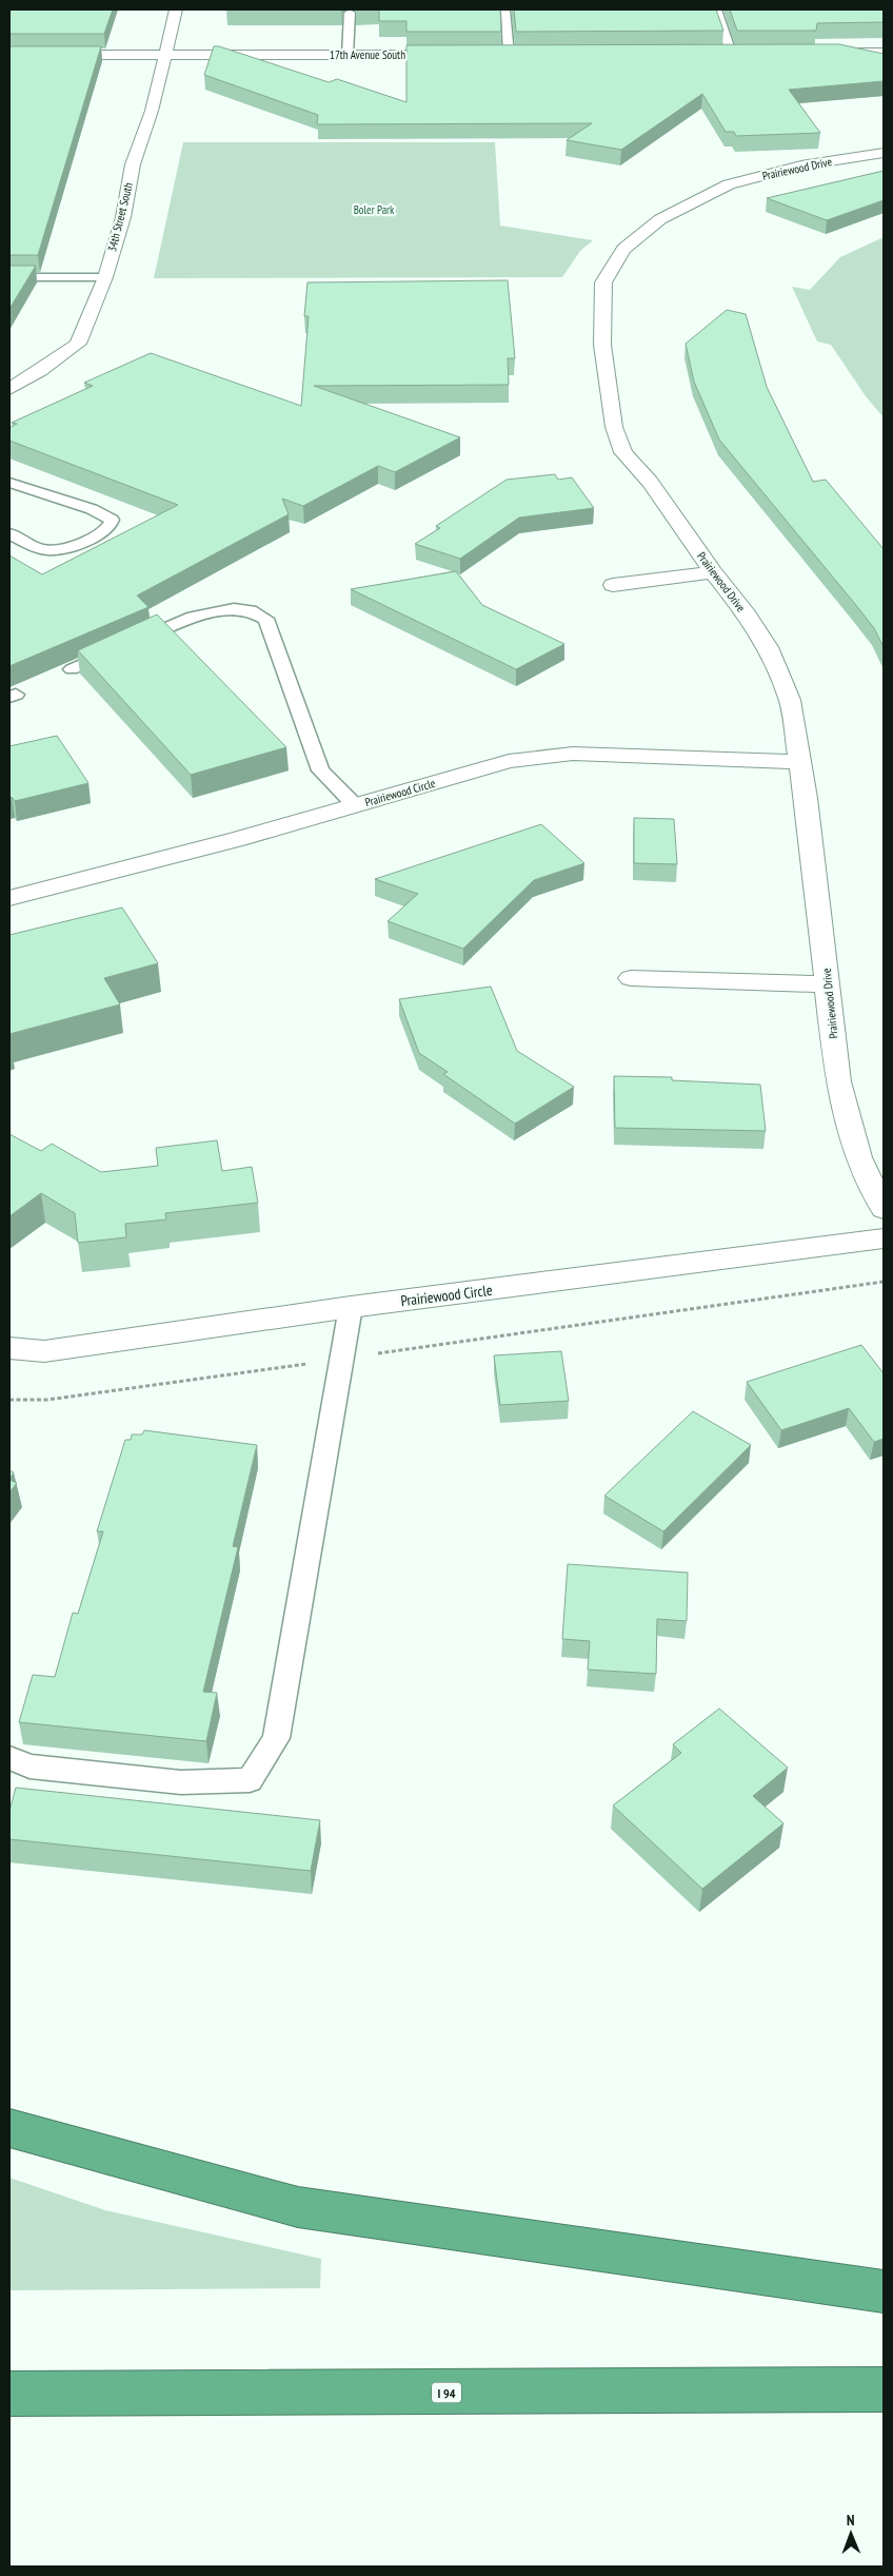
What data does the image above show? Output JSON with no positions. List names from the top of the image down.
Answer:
{
  "streets": {
    "highway": ["I 94"],
    "street": [
      "17th Avenue South",
      "Prairiewood Drive",
      "34th Street South",
      "Prairiewood Circle"
    ]
  },
  "crossings": [
    ["17th Avenue South", "34th Street South"],
    ["Prairiewood Drive", "Prairiewood Circle"]
  ],
  "parks": ["Boler Park"],
  "north": "top"
}
